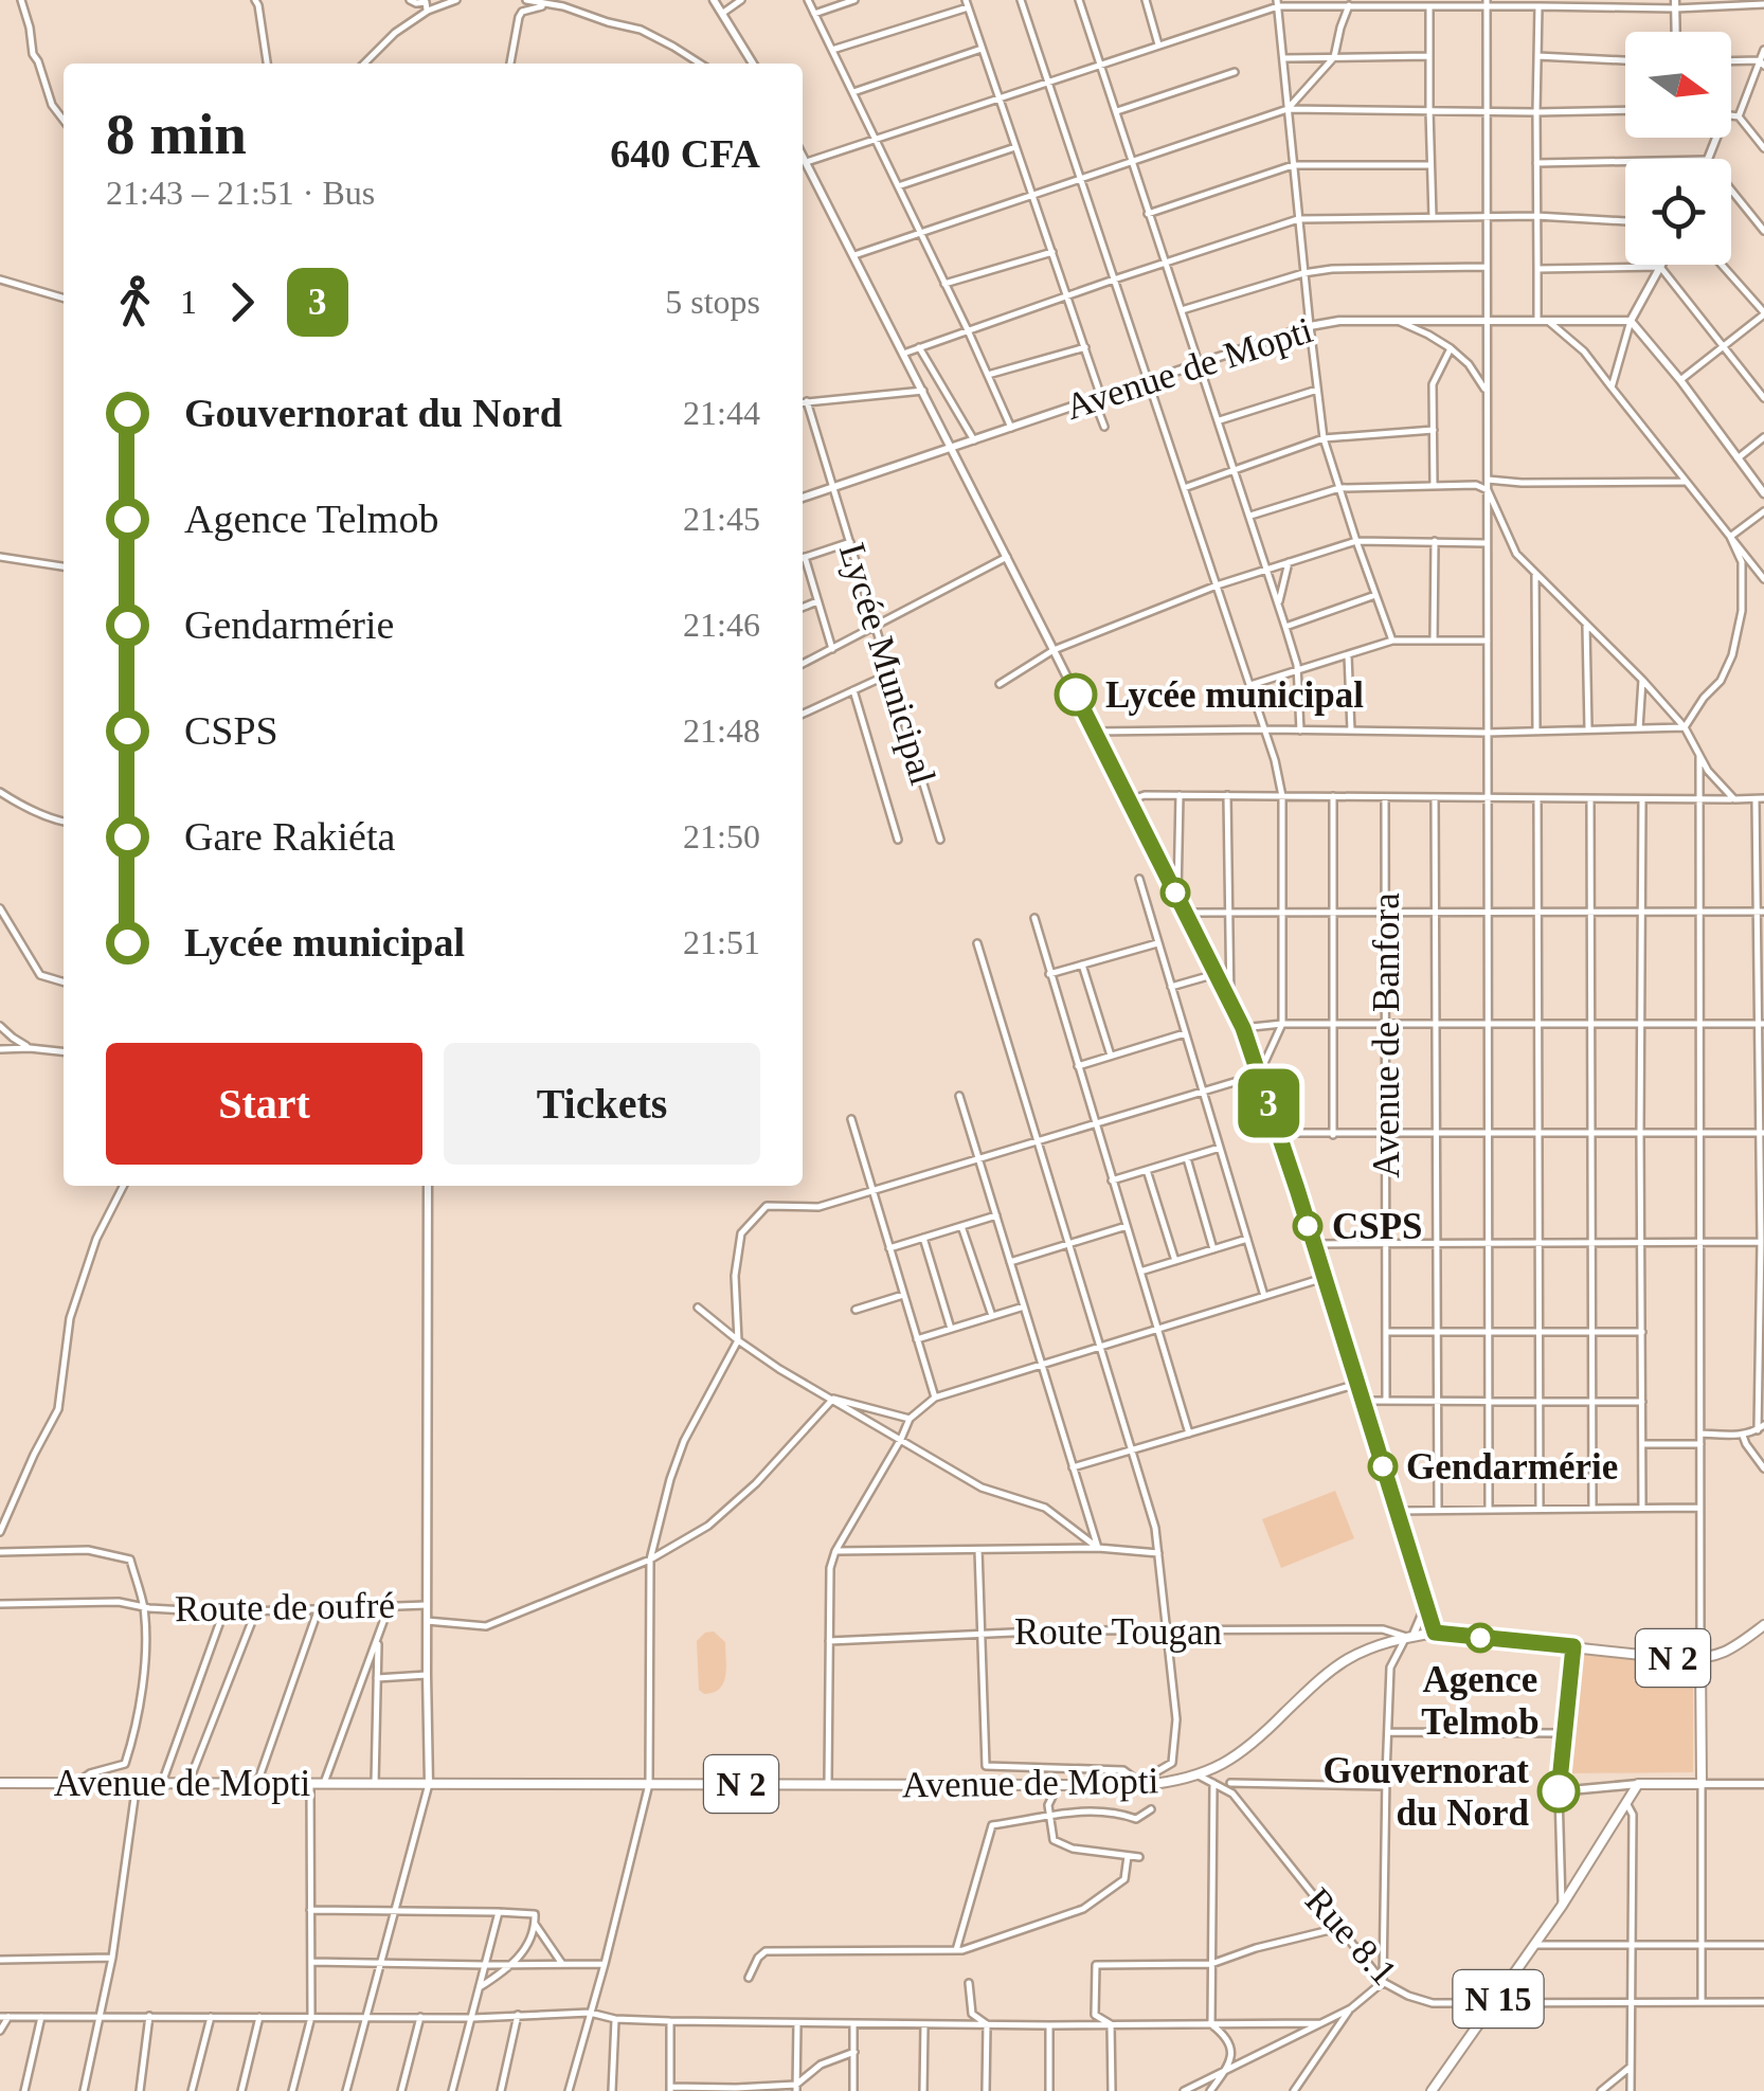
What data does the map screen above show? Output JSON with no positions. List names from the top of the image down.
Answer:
{
  "streets": {
    "main road": ["Avenue de Mopti", "N 2", "N 15"],
    "street": [
      "Lycée Municipal",
      "Avenue de Banfora",
      "Route de oufré",
      "Route Tougan",
      "Rue 8.1"
    ]
  },
  "crossings": [
    ["Avenue de Mopti", "Lycée Municipal"],
    ["Avenue de Mopti", "Route de oufré"],
    ["Avenue de Mopti", "Route Tougan"],
    ["Avenue de Mopti", "Rue 8.1"],
    ["Rue 8.1", "N 15"]
  ],
  "places": [
    "Lycée municipal",
    "CSPS",
    "Gendarmérie",
    "Agence Telmob",
    "Gouvernorat du Nord"
  ],
  "lines": ["bus line 3"],
  "north": "right",
  "page": {
    "on_map": "3",
    "heading": ["8 min", "21:43 – 21:51 · Bus", "640 CFA"],
    "legs": ["1", "3", "5 stops"],
    "list": [
      {
        "name": "Gouvernorat du Nord",
        "value": "21:44"
      },
      {
        "name": "Agence Telmob",
        "value": "21:45"
      },
      {
        "name": "Gendarmérie",
        "value": "21:46"
      },
      {
        "name": "CSPS",
        "value": "21:48"
      },
      {
        "name": "Gare Rakiéta",
        "value": "21:50"
      },
      {
        "name": "Lycée municipal",
        "value": "21:51"
      }
    ],
    "buttons": ["Start", "Tickets"]
  }
}
